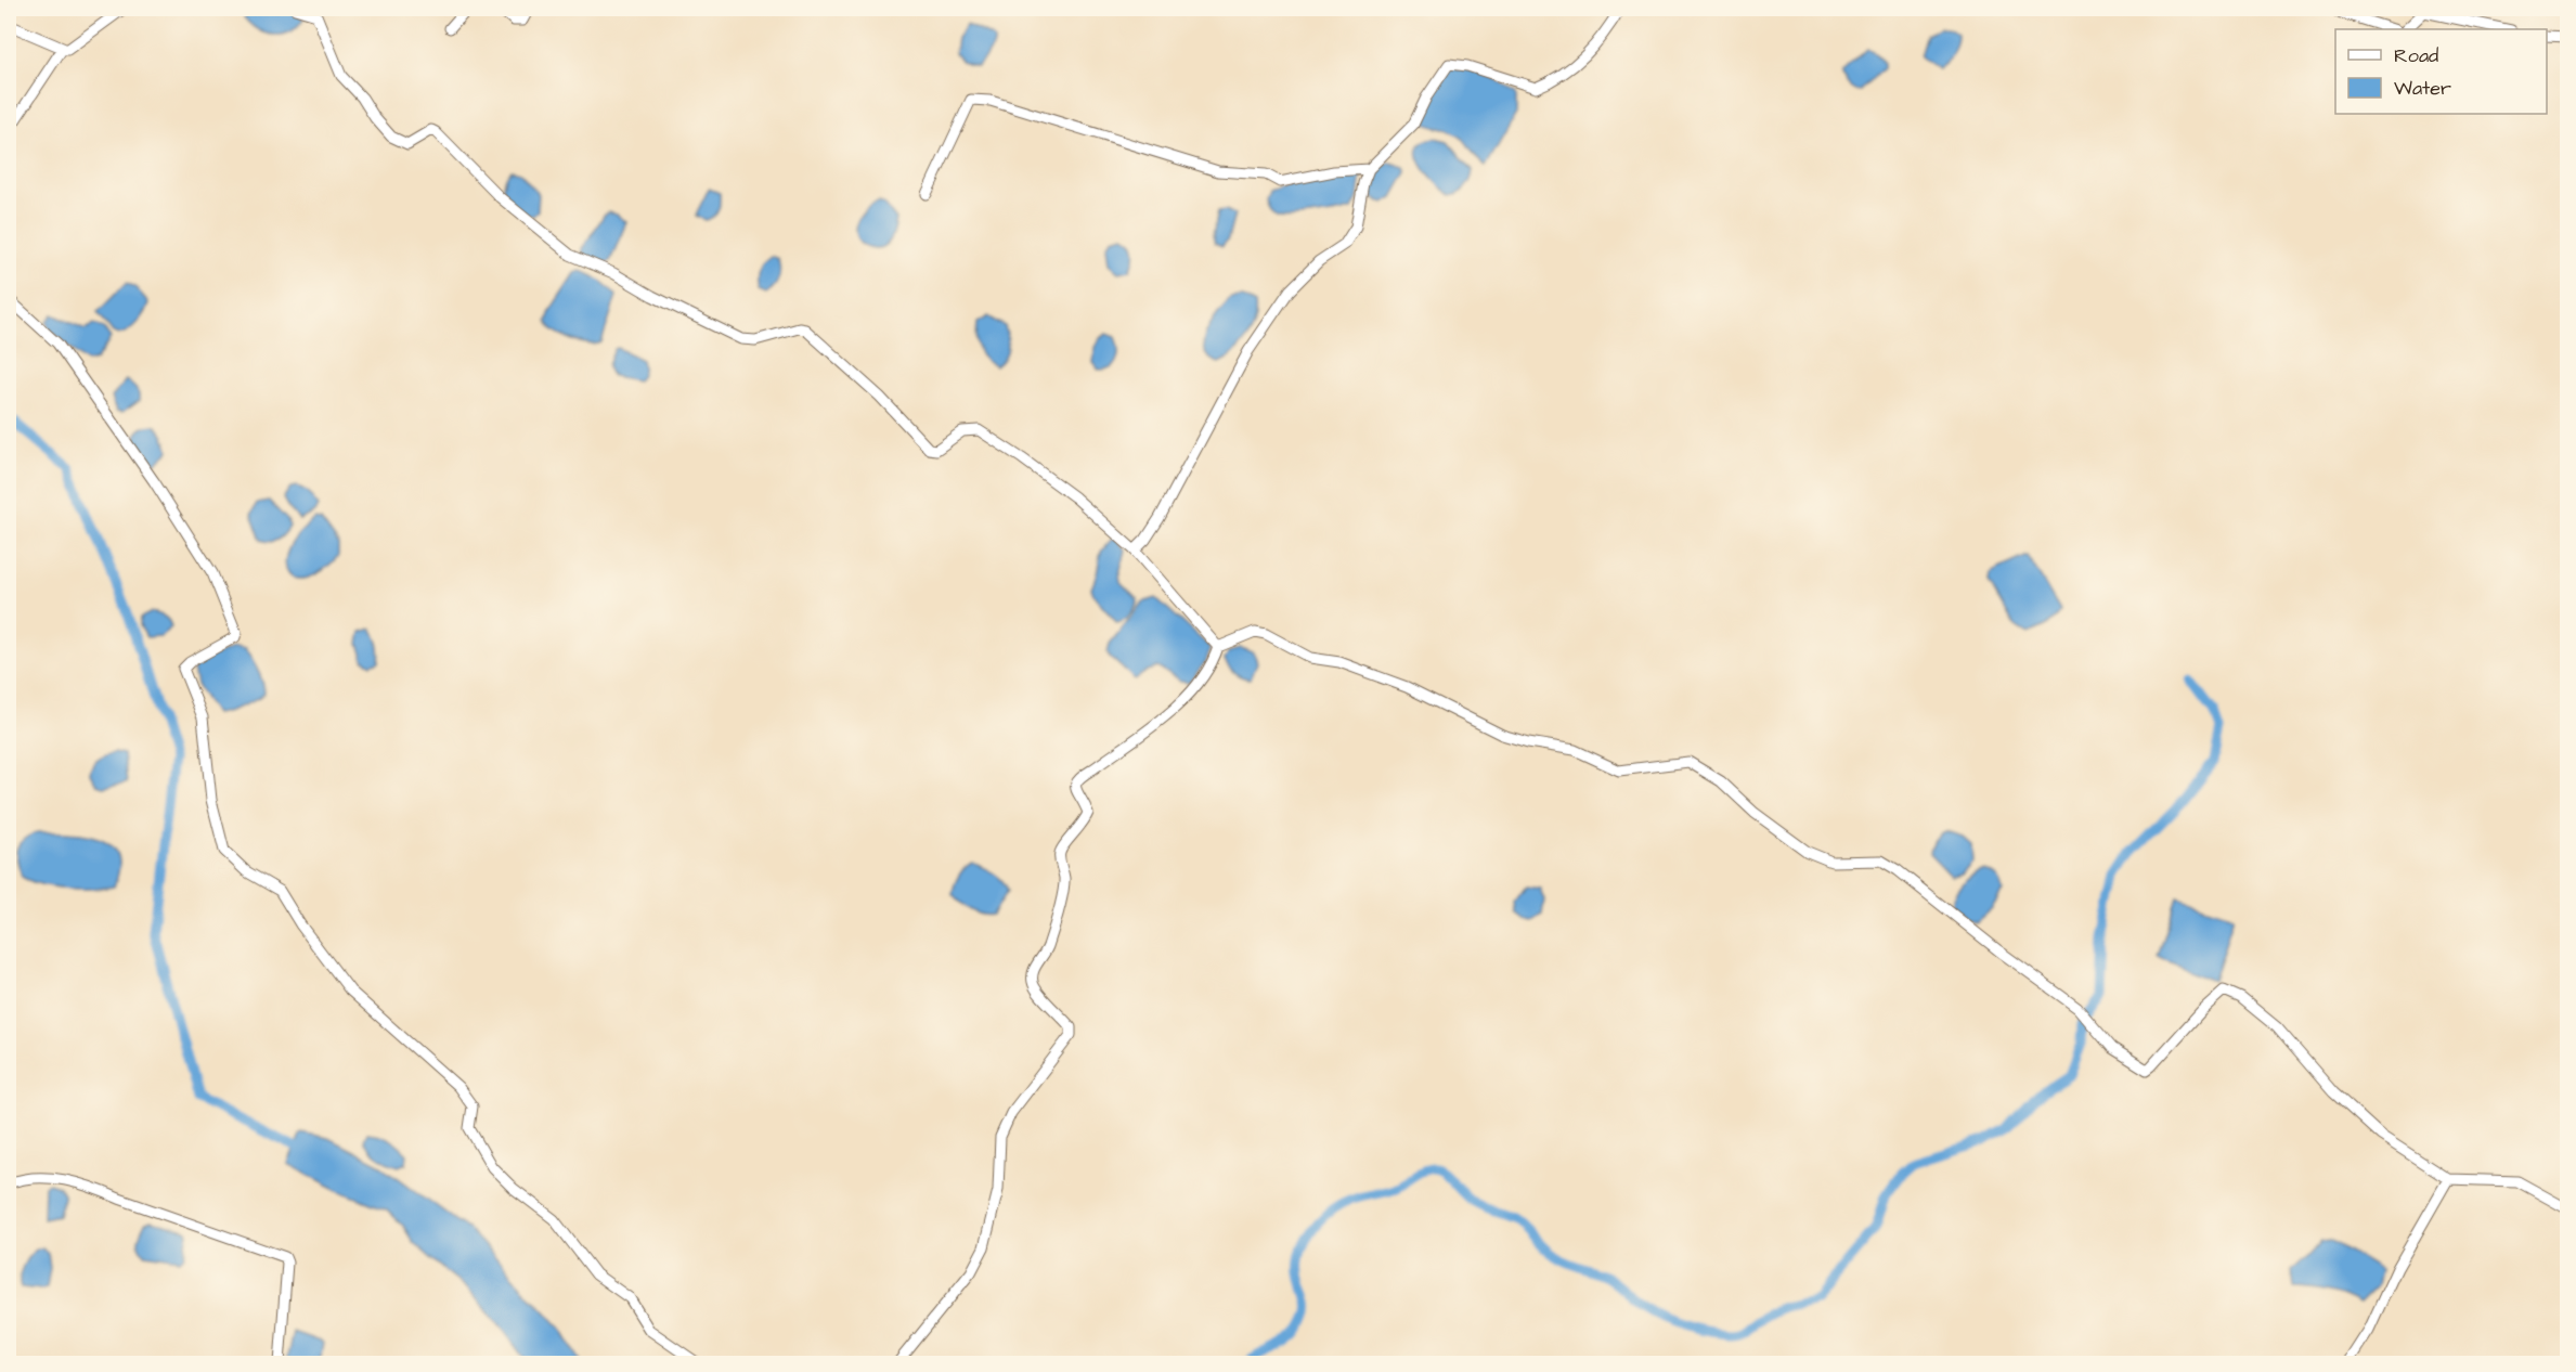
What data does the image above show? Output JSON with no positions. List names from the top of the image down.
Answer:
{
  "legend": ["Road", "Water"]
}
